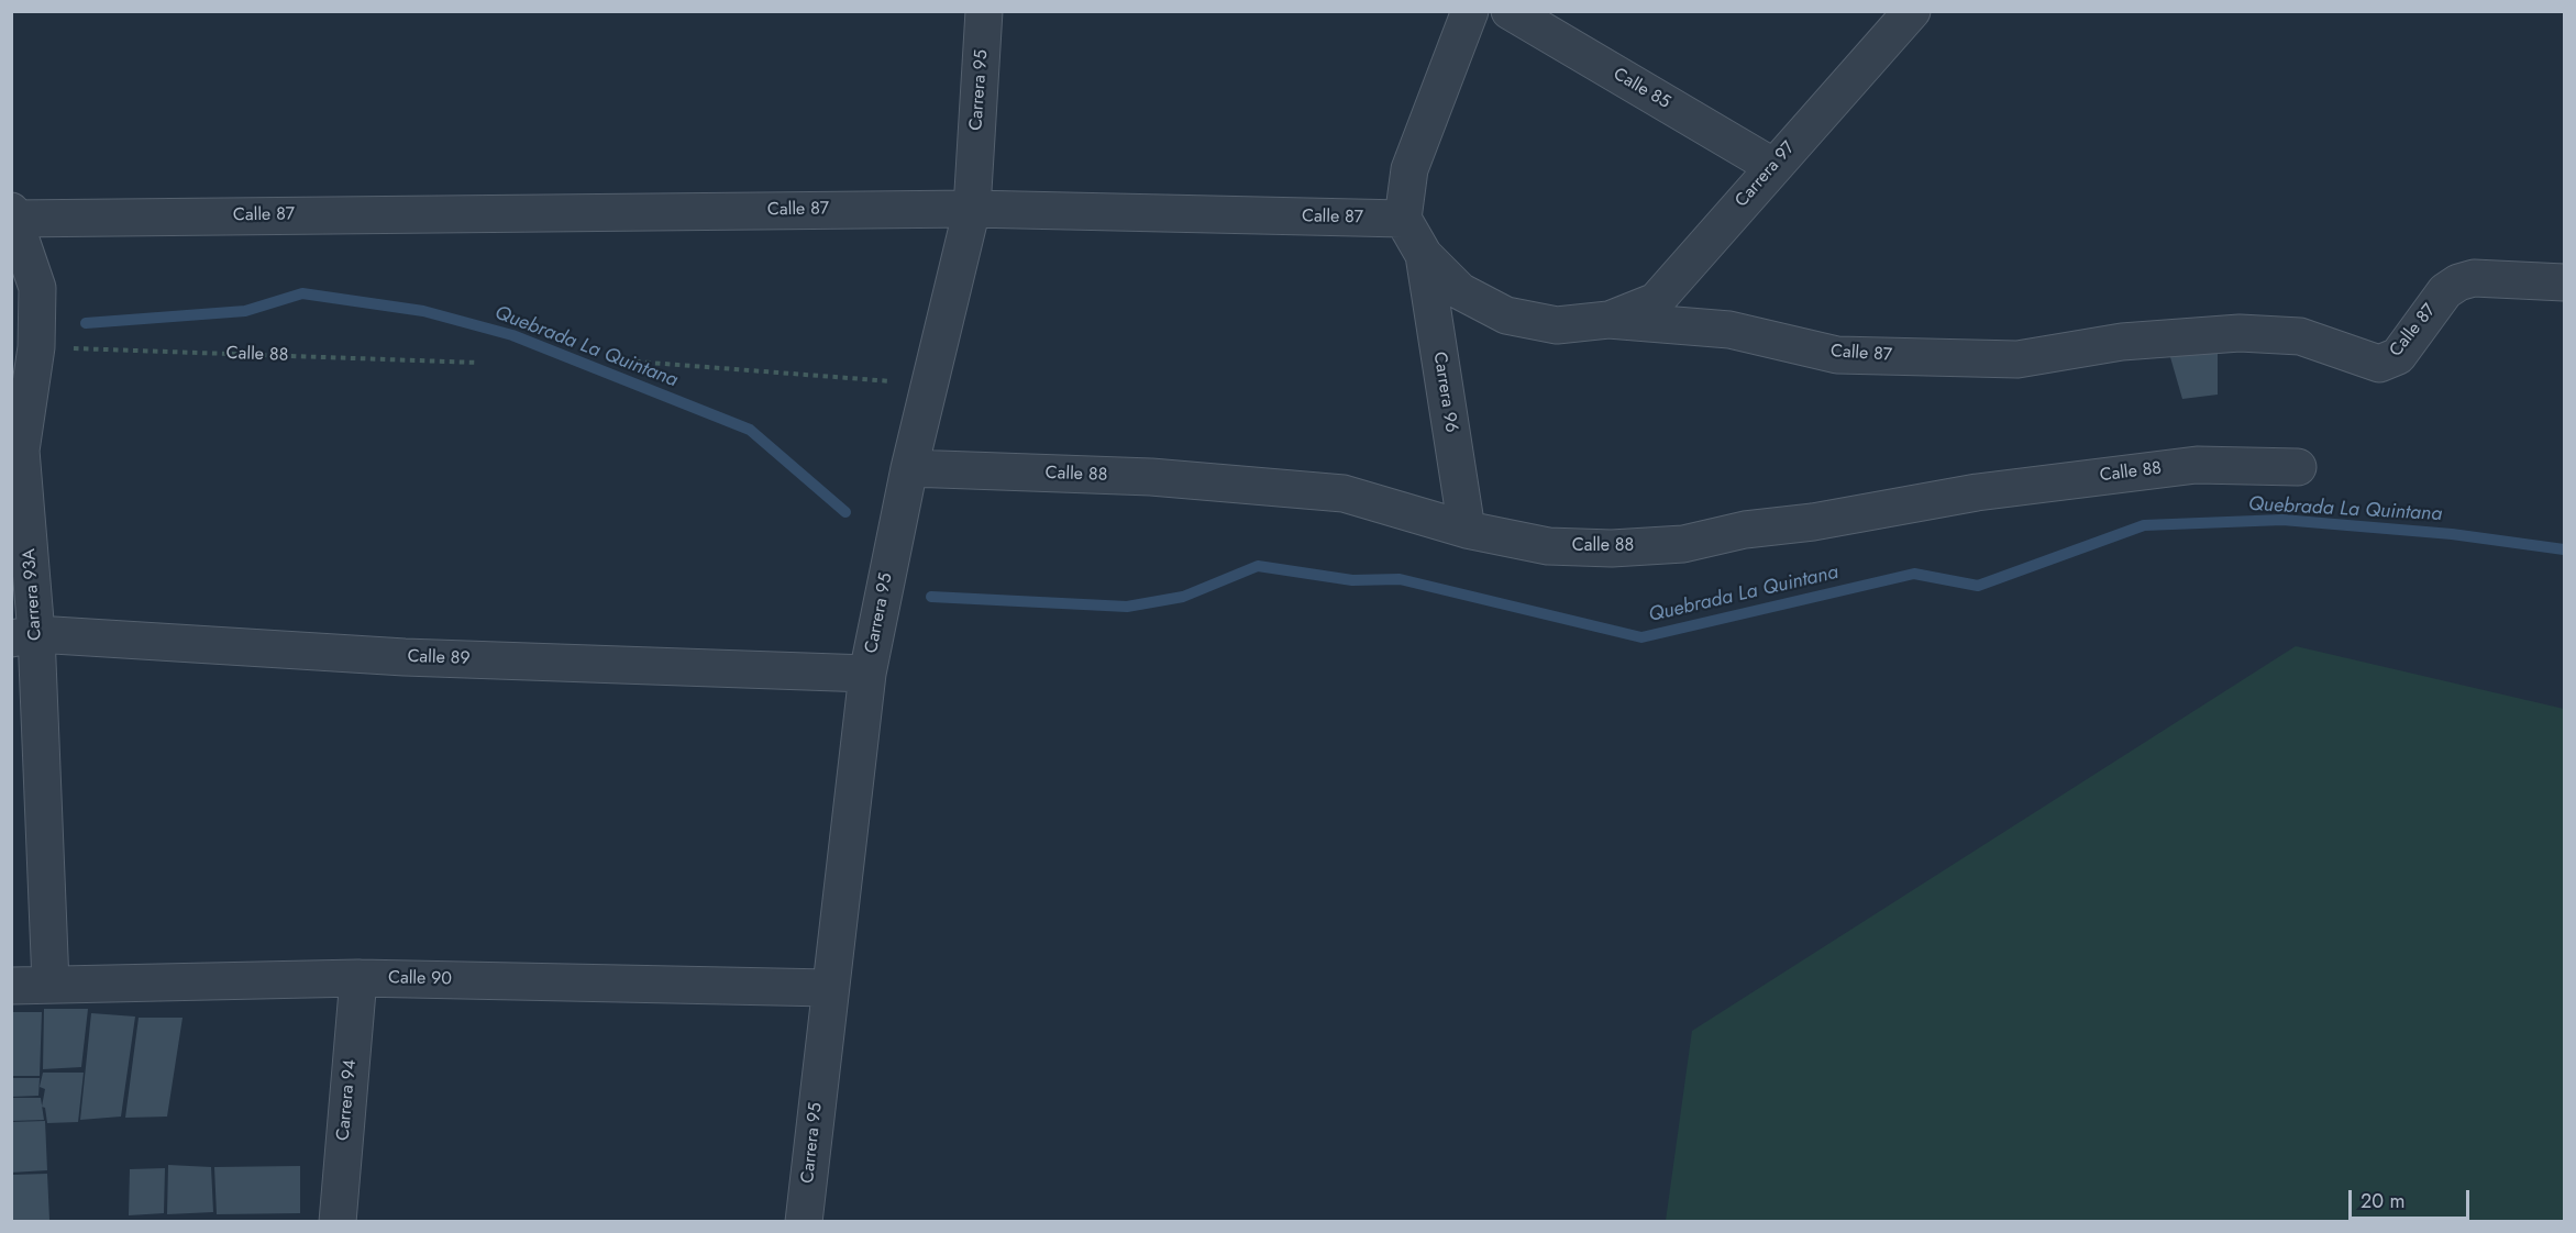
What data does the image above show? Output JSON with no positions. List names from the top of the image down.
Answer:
{
  "streets": {
    "street": [
      "Calle 85",
      "Carrera 95",
      "Carrera 97",
      "Calle 87",
      "Calle 88",
      "Carrera 96",
      "Carrera 93A",
      "Calle 89",
      "Calle 90",
      "Carrera 94"
    ]
  },
  "crossings": [
    ["Calle 85", "Carrera 97"],
    ["Carrera 95", "Calle 87"],
    ["Carrera 95", "Calle 88"],
    ["Carrera 95", "Calle 89"],
    ["Carrera 95", "Calle 90"],
    ["Carrera 97", "Calle 87"],
    ["Calle 87", "Carrera 96"],
    ["Calle 87", "Carrera 93A"],
    ["Calle 88", "Carrera 96"],
    ["Calle 88", "Carrera 93A"],
    ["Carrera 93A", "Calle 89"],
    ["Carrera 93A", "Calle 90"],
    ["Calle 90", "Carrera 94"]
  ],
  "water": ["Quebrada La Quintana"],
  "scale_bar": "20 m"
}
